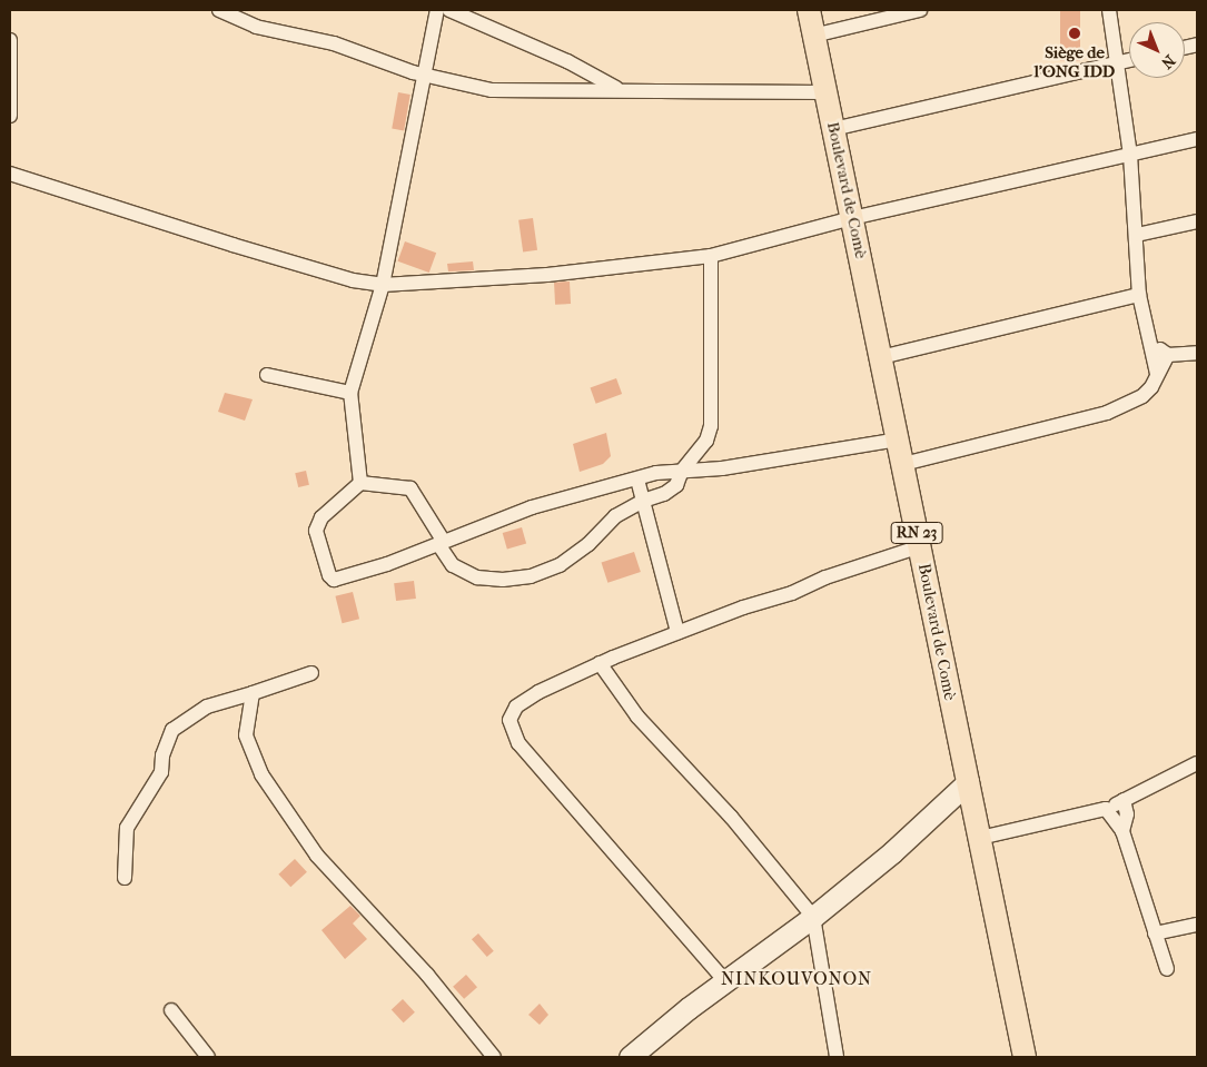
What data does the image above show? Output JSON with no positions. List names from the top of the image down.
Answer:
{
  "streets": {
    "main road": ["Boulevard de Comè", "RN 23"]
  },
  "districts": ["NINKOUVONON"],
  "places": ["Siège de l'ONG IDD"],
  "north": "bottom right"
}
